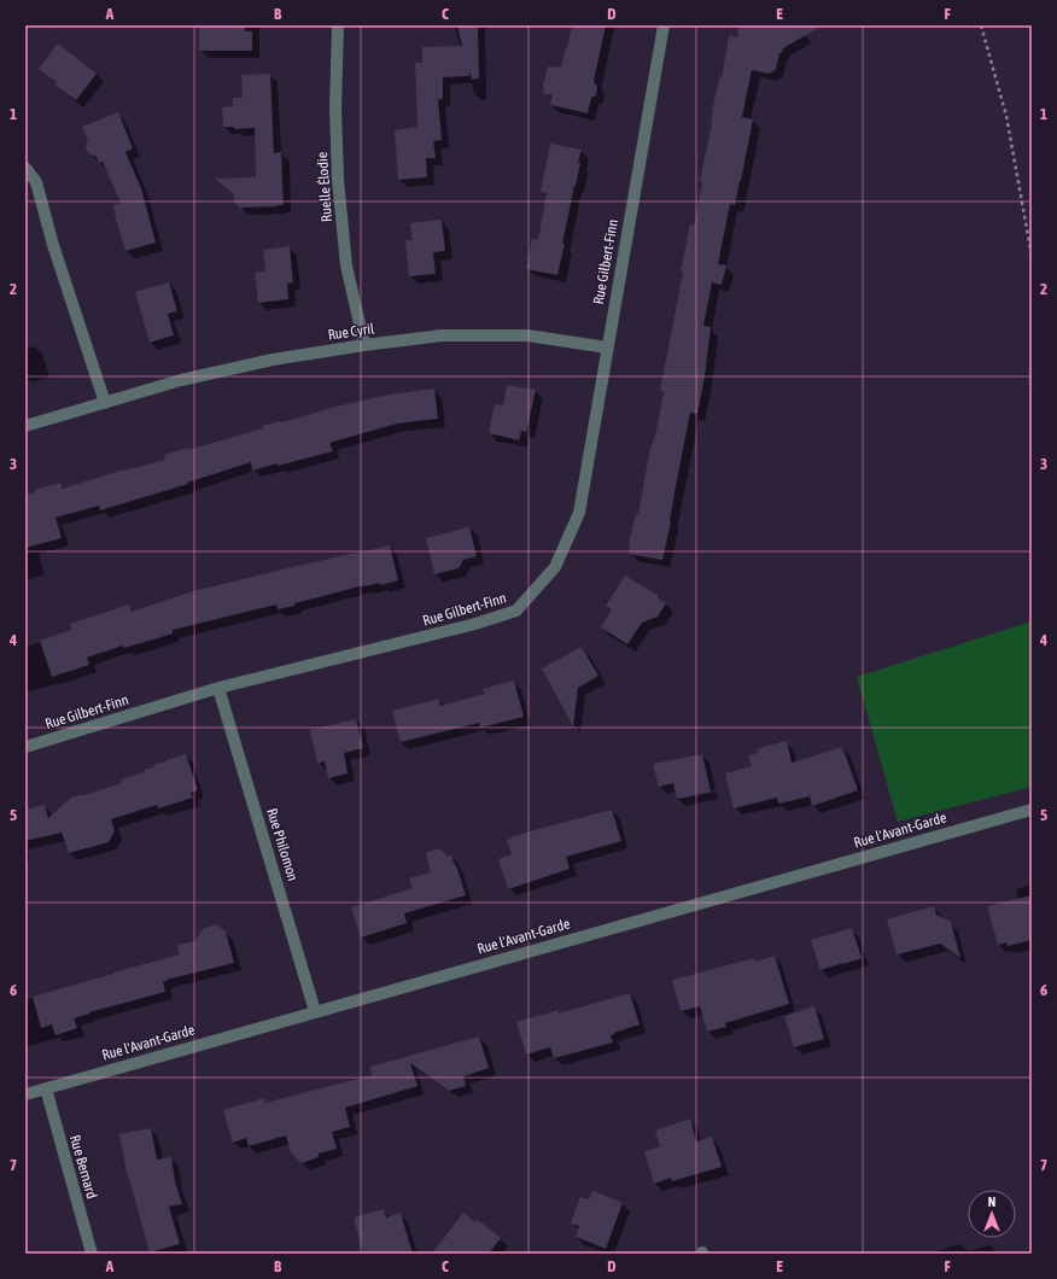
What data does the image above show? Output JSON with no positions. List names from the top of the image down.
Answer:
{
  "streets": {
    "street": [
      "Ruelle Élodie",
      "Rue Gilbert-Finn",
      "Rue Cyril",
      "Rue l'Avant-Garde",
      "Rue Philomon",
      "Rue Bernard"
    ]
  },
  "crossings": [
    ["Ruelle Élodie", "Rue Cyril"],
    ["Rue Gilbert-Finn", "Rue Cyril"],
    ["Rue Gilbert-Finn", "Rue Philomon"],
    ["Rue l'Avant-Garde", "Rue Philomon"],
    ["Rue l'Avant-Garde", "Rue Bernard"]
  ],
  "north": "top",
  "grid": {
    "columns": [
      "A",
      "B",
      "C",
      "D",
      "E",
      "F"
    ],
    "rows": [
      "1",
      "2",
      "3",
      "4",
      "5",
      "6",
      "7"
    ]
  }
}
